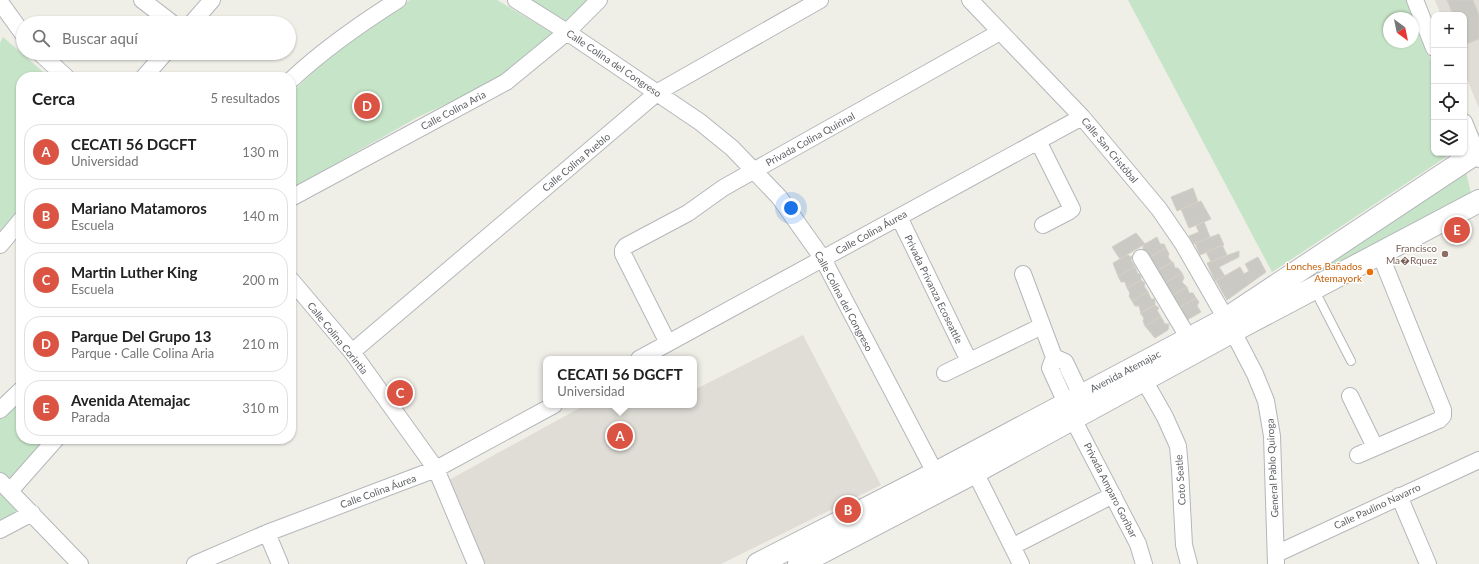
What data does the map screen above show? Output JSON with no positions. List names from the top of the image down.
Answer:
{
  "streets": {
    "main road": ["Avenida Atemajac"],
    "street": [
      "Calle Colina del Congreso",
      "Calle Colina Aria",
      "Privada Colina Quirinal",
      "Calle San Cristóbal",
      "Calle Colina Pueblo",
      "Calle Colina Áurea",
      "Privada Privanza Ecoseattle",
      "Calle Colina Corintia",
      "General Pablo Quiroga",
      "Coto Seatle",
      "Privada Amparo Goribar",
      "Calle Paulino Navarro"
    ]
  },
  "crossings": [
    ["Calle Colina del Congreso", "Calle Colina Aria"],
    ["Calle Colina del Congreso", "Privada Colina Quirinal"],
    ["Calle Colina del Congreso", "Calle Colina Pueblo"],
    ["Calle Colina del Congreso", "Calle Colina Áurea"],
    ["Calle Colina del Congreso", "Avenida Atemajac"],
    ["Privada Colina Quirinal", "Calle San Cristóbal"],
    ["Privada Colina Quirinal", "Calle Colina Áurea"],
    ["Calle San Cristóbal", "Calle Colina Áurea"],
    ["Calle San Cristóbal", "Avenida Atemajac"],
    ["Calle San Cristóbal", "General Pablo Quiroga"],
    ["Calle Colina Pueblo", "Calle Colina Corintia"],
    ["Calle Colina Áurea", "Privada Privanza Ecoseattle"],
    ["Calle Colina Áurea", "Calle Colina Corintia"],
    ["Avenida Atemajac", "General Pablo Quiroga"],
    ["Avenida Atemajac", "Coto Seatle"],
    ["Avenida Atemajac", "Privada Amparo Goribar"],
    ["General Pablo Quiroga", "Calle Paulino Navarro"]
  ],
  "places": ["Francisco Ma�Rquez", "Lonches Bañados Atemayork"],
  "north": "bottom right",
  "page": {
    "map_buttons": ["+", "−"],
    "search": "Buscar aquí",
    "heading": ["Cerca", "5 resultados"],
    "pins": [
      "D",
      "E",
      "C",
      "A",
      "B"
    ],
    "list": [
      {
        "mark": "A",
        "name": "CECATI 56 DGCFT",
        "note": "Universidad",
        "value": "130 m"
      },
      {
        "mark": "B",
        "name": "Mariano Matamoros",
        "note": "Escuela",
        "value": "140 m"
      },
      {
        "mark": "C",
        "name": "Martin Luther King",
        "note": "Escuela",
        "value": "200 m"
      },
      {
        "mark": "D",
        "name": "Parque Del Grupo 13",
        "note": "Parque · Calle Colina Aria",
        "value": "210 m"
      },
      {
        "mark": "E",
        "name": "Avenida Atemajac",
        "note": "Parada",
        "value": "310 m"
      }
    ],
    "popup": ["CECATI 56 DGCFT", "Universidad"]
  }
}
